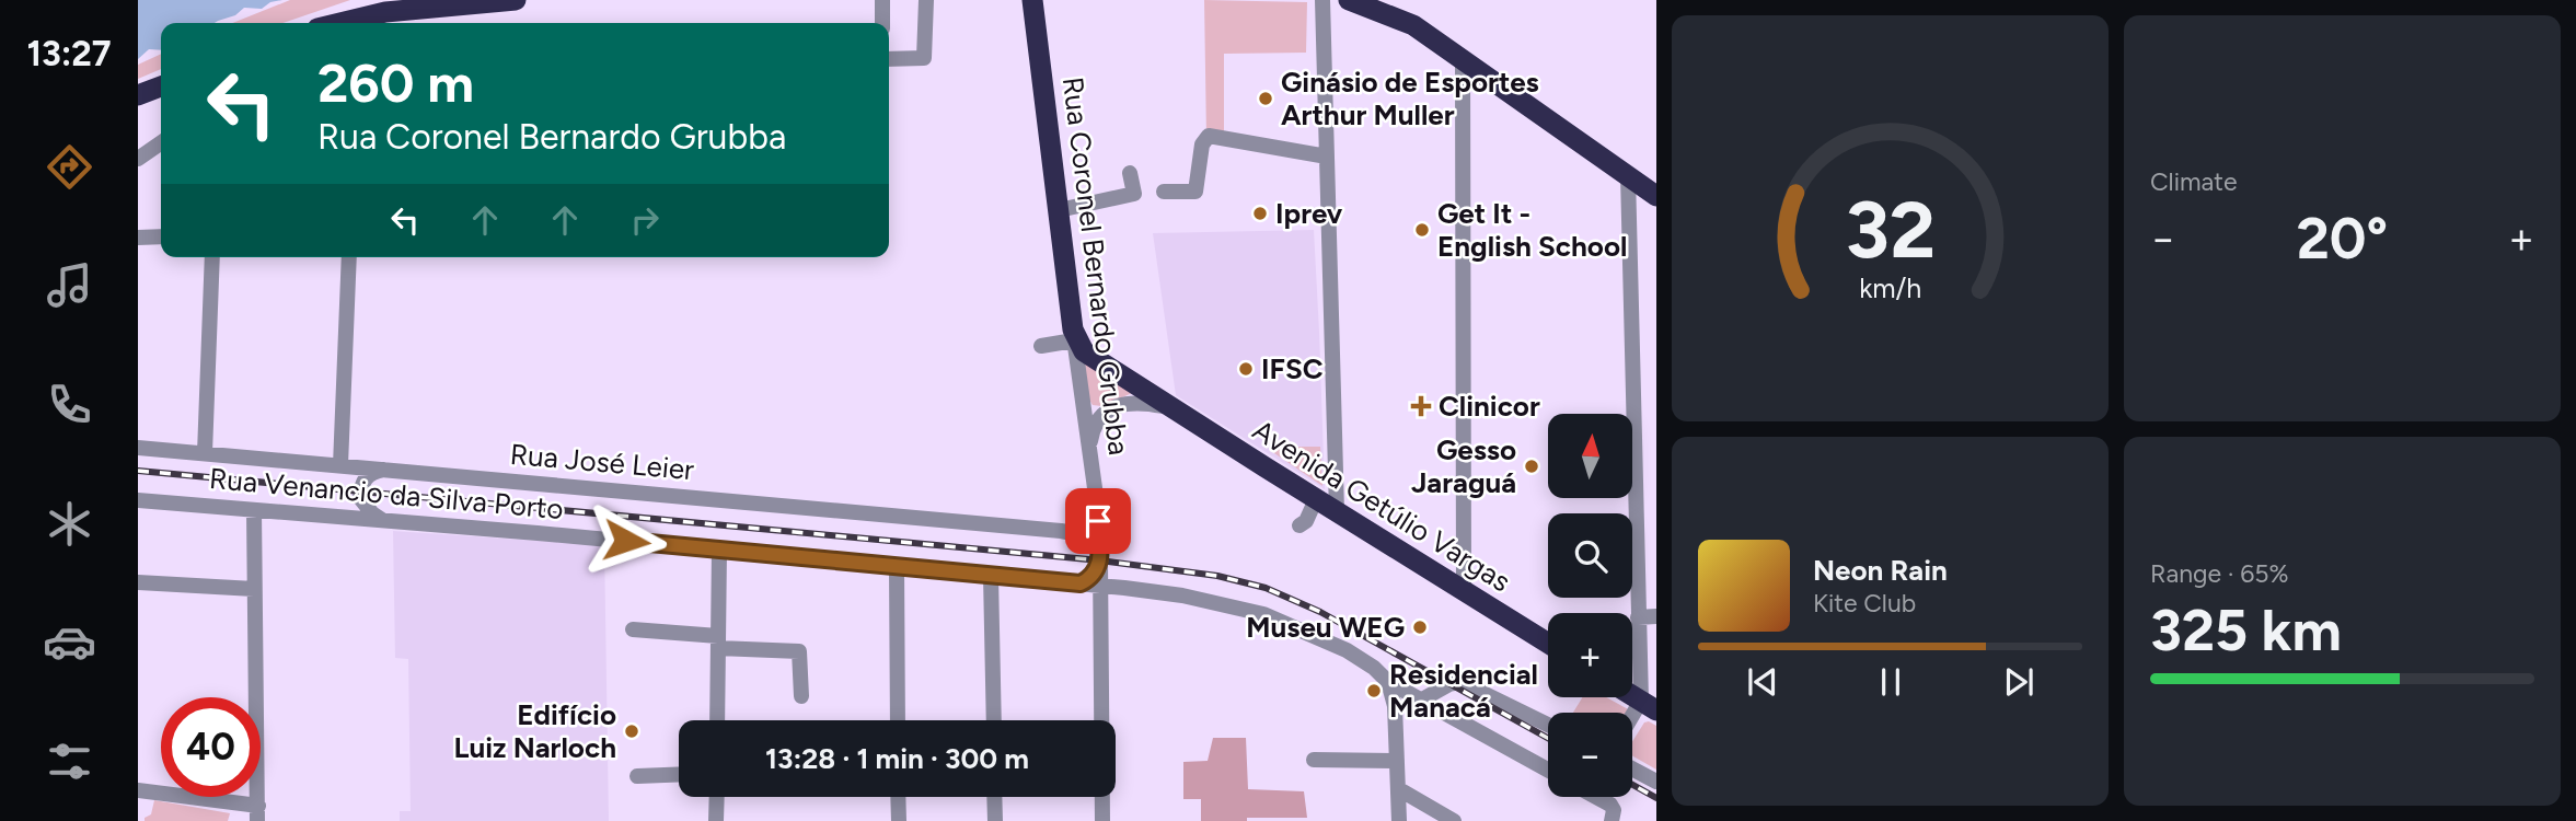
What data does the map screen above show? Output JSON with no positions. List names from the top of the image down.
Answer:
{
  "streets": {
    "highway": ["Rua Coronel Bernardo Grubba", "Avenida Getúlio Vargas"],
    "street": ["Rua José Leier", "Rua Venancio da Silva Porto"]
  },
  "crossings": [
    ["Rua Coronel Bernardo Grubba", "Rua José Leier"],
    ["Rua Coronel Bernardo Grubba", "Rua Venancio da Silva Porto"],
    ["Rua Coronel Bernardo Grubba", "Avenida Getúlio Vargas"]
  ],
  "places": {
    "other": [
      "Ginásio de Esportes Arthur Muller",
      "Iprev",
      "Get It - English School",
      "IFSC",
      "Gesso Jaraguá",
      "Museu WEG",
      "Residencial Manacá",
      "Edifício Luiz Narloch"
    ],
    "health": ["Clinicor"]
  },
  "north": "top",
  "page": {
    "tabs": "13:27",
    "tile": [
      "Climate",
      ["Range · 65%", "325 km"]
    ],
    "turn": ["260 m", "Rua Coronel Bernardo Grubba"],
    "heat": ["−", "20°", "+"],
    "map_buttons": ["+", "−"],
    "song": ["Neon Rain", "Kite Club"],
    "limit": "40",
    "trip": "13:28 · 1 min · 300 m",
    "gauge": ["32", "km/h"]
  }
}
